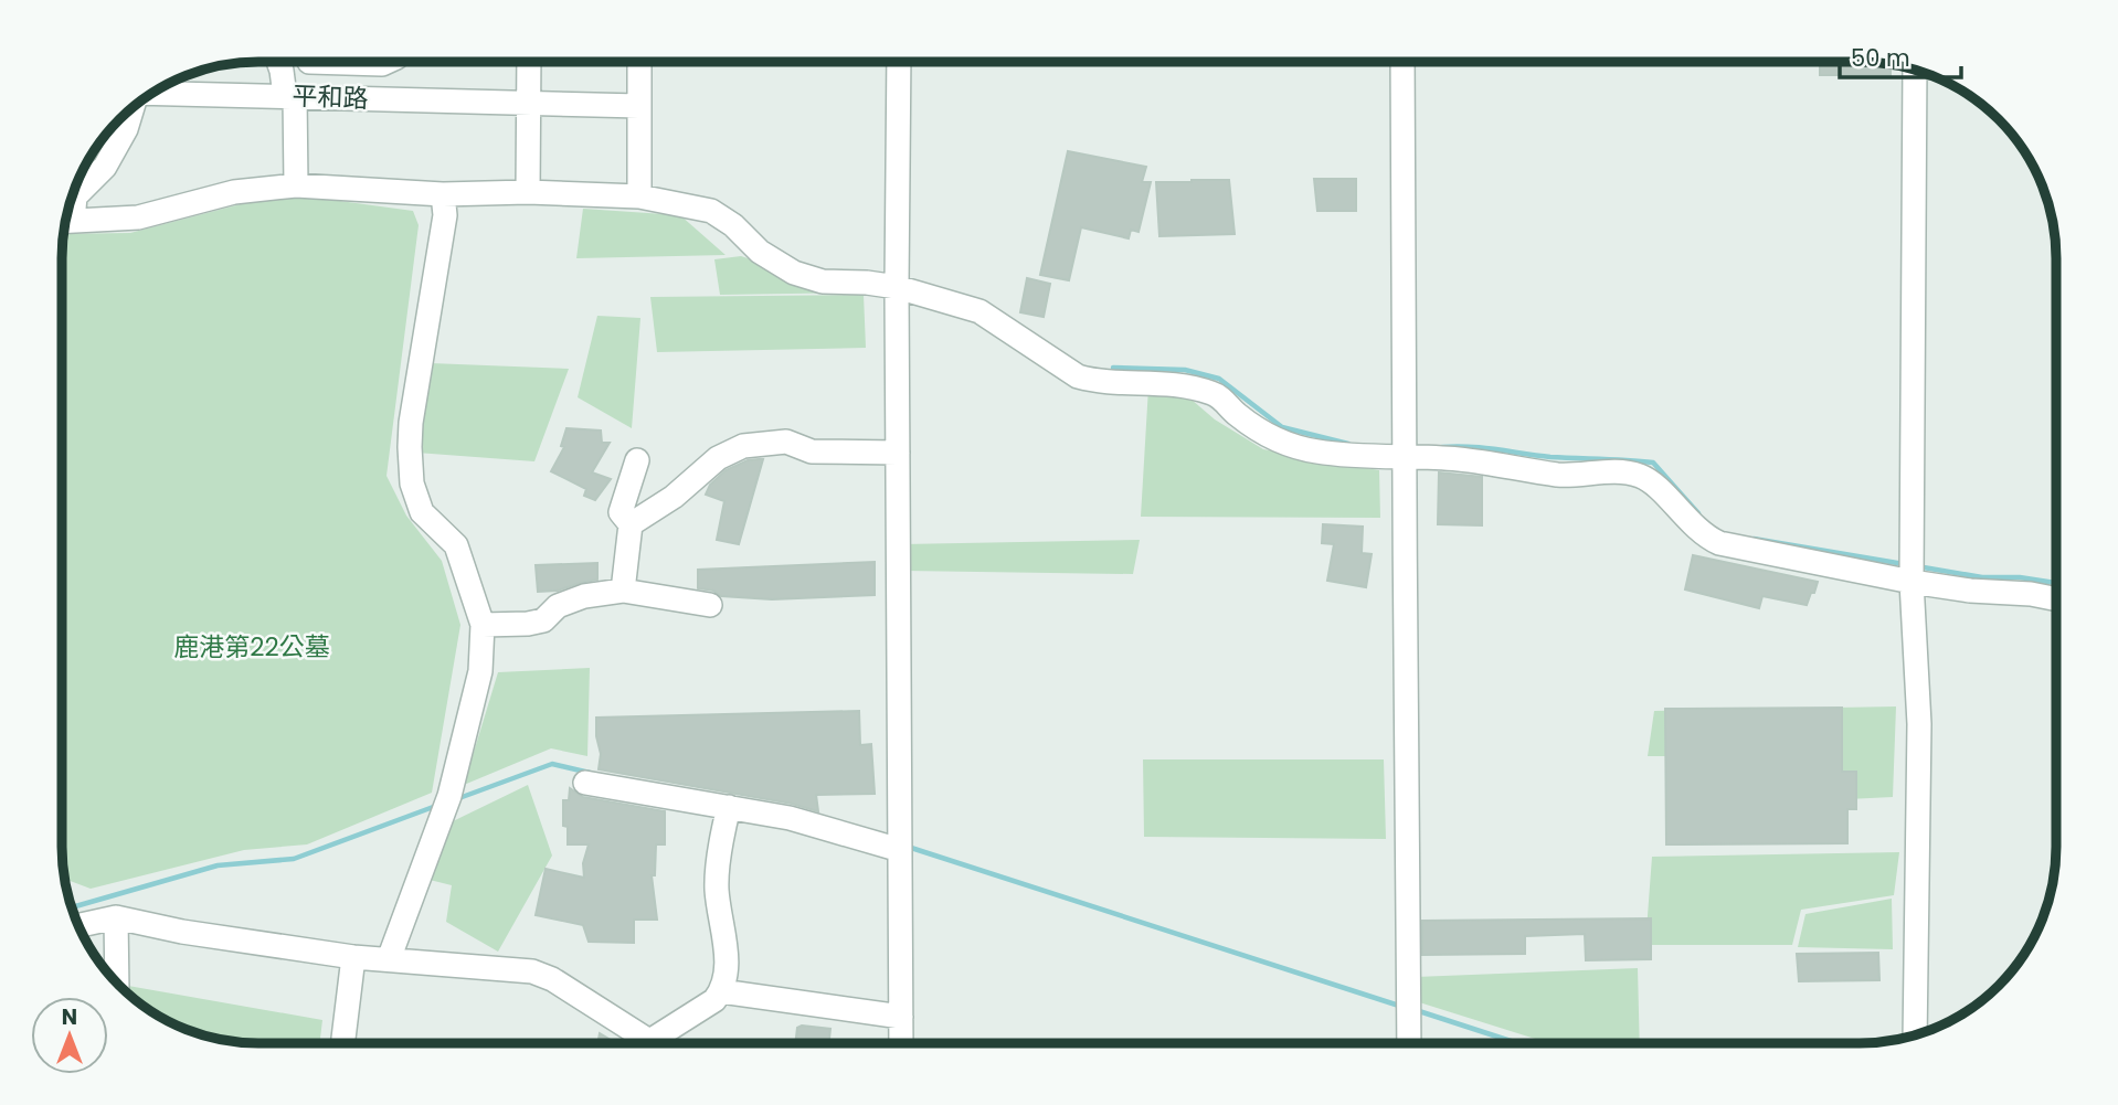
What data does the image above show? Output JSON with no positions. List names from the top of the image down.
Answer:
{
  "streets": {
    "street": ["平和路"]
  },
  "parks": ["鹿港第22公墓"],
  "scale_bar": "50 m",
  "north": "top"
}
